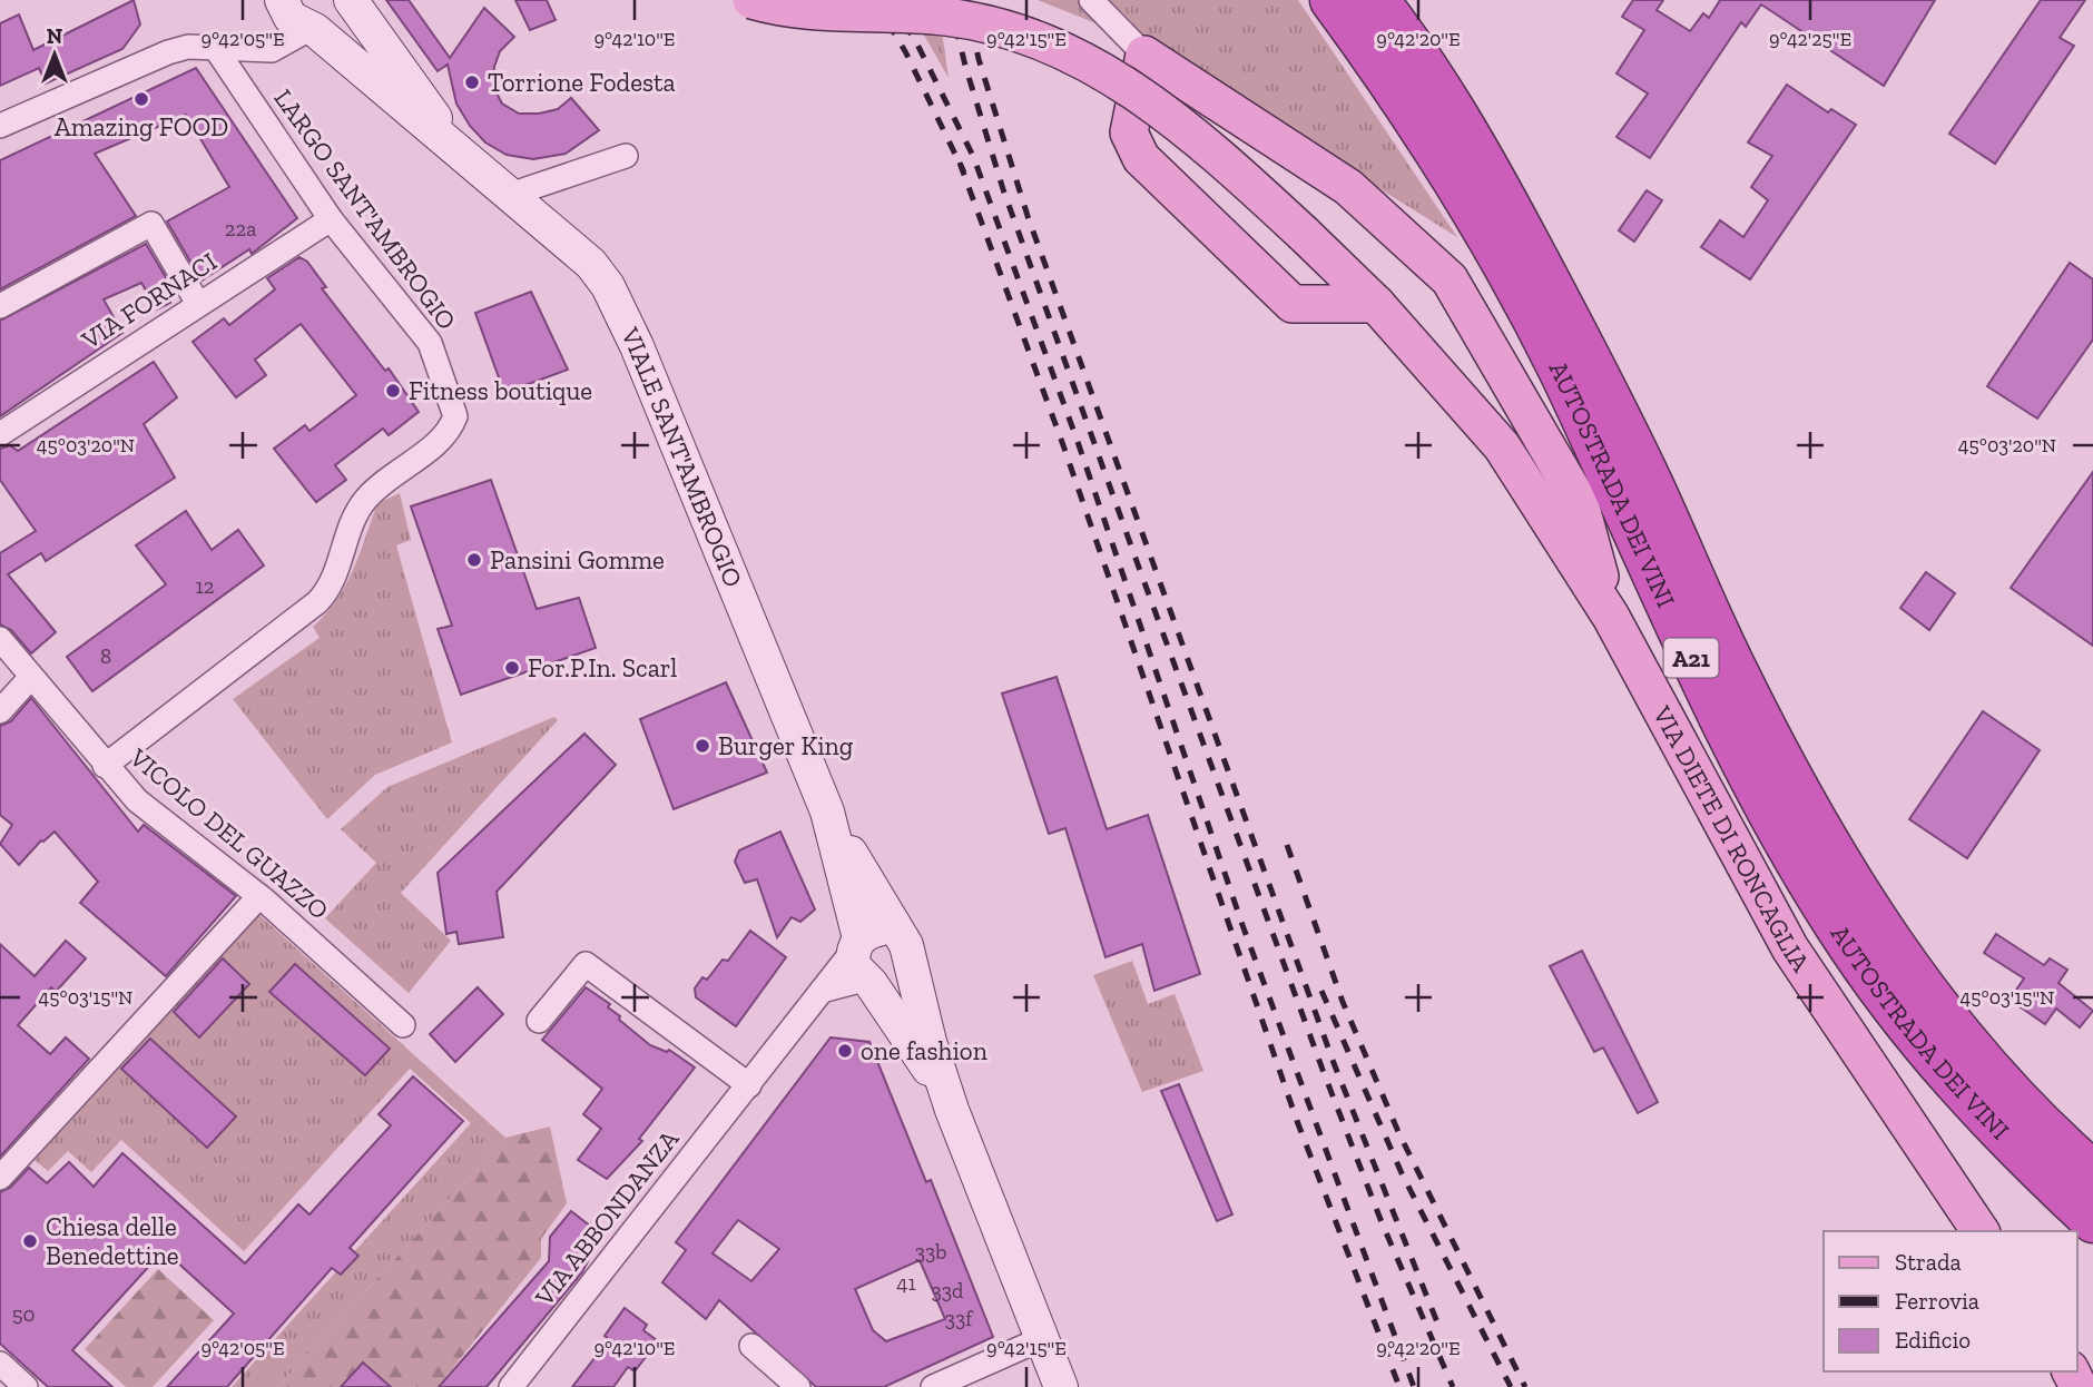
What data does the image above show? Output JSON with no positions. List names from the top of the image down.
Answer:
{
  "streets": {
    "highway": ["AUTOSTRADA DEI VINI", "A21"],
    "main road": ["VIALE SANT'AMBROGIO", "VIA DIETE DI RONCAGLIA"],
    "street": [
      "LARGO SANT'AMBROGIO",
      "VIA FORNACI",
      "VICOLO DEL GUAZZO",
      "VIA ABBONDANZA"
    ]
  },
  "crossings": [
    ["LARGO SANT'AMBROGIO", "VIA FORNACI"],
    ["LARGO SANT'AMBROGIO", "VICOLO DEL GUAZZO"],
    ["VIALE SANT'AMBROGIO", "VIA ABBONDANZA"]
  ],
  "places": [
    "Torrione Fodesta",
    "Amazing FOOD",
    "Fitness boutique",
    "Pansini Gomme",
    "For.P.In. Scarl",
    "Burger King",
    "one fashion",
    "Chiesa delle Benedettine"
  ],
  "house_numbers": [
    "22a",
    "12",
    "8",
    "33b",
    "41",
    "33d",
    "50",
    "33f"
  ],
  "legend": ["Strada", "Ferrovia", "Edificio"],
  "north": "top",
  "coordinates": [
    "9°42'05\"E",
    "9°42'10\"E",
    "9°42'15\"E",
    "9°42'20\"E",
    "9°42'25\"E",
    "45°03'20\"N",
    "45°03'15\"N"
  ]
}
